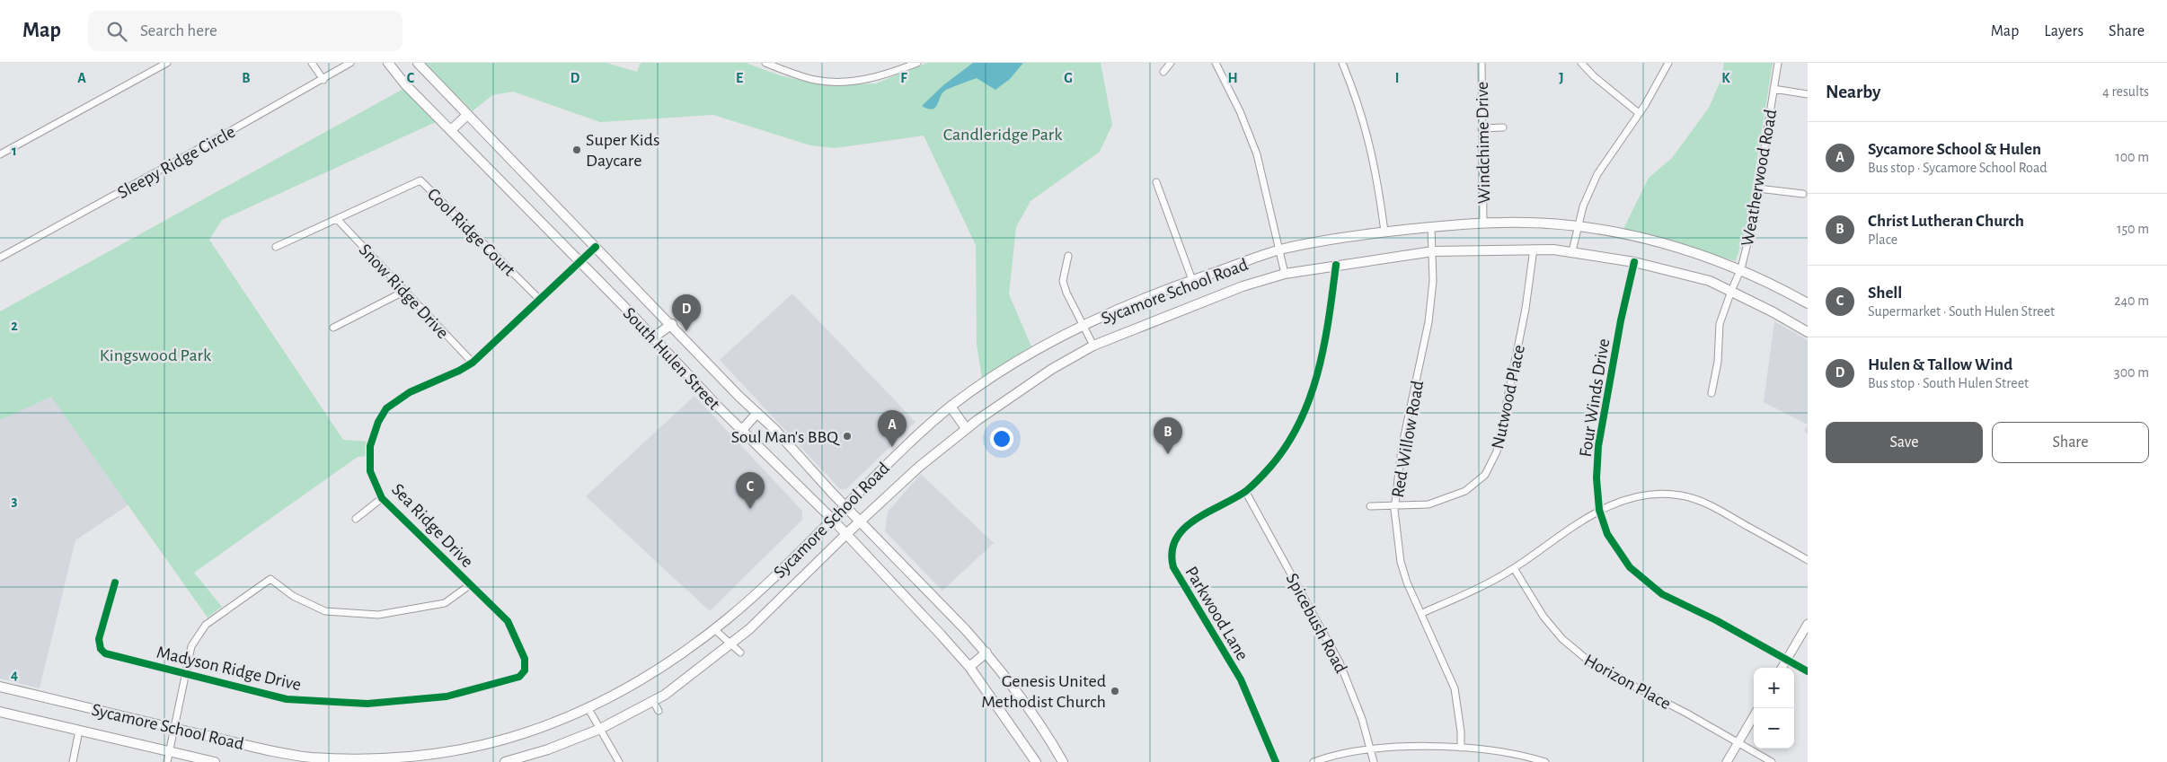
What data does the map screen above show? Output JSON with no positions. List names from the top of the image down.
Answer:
{
  "streets": {
    "main road": ["Sycamore School Road", "South Hulen Street"],
    "street": [
      "Windchime Drive",
      "Sleepy Ridge Circle",
      "Weatherwood Road",
      "Cool Ridge Court",
      "Snow Ridge Drive",
      "Nutwood Place",
      "Four Winds Drive",
      "Red Willow Road",
      "Sea Ridge Drive",
      "Parkwood Lane",
      "Spicebush Road",
      "Madyson Ridge Drive",
      "Horizon Place"
    ]
  },
  "crossings": [
    ["Windchime Drive", "Sycamore School Road"],
    ["Weatherwood Road", "Sycamore School Road"],
    ["Cool Ridge Court", "Snow Ridge Drive"],
    ["Cool Ridge Court", "Sea Ridge Drive"],
    ["Snow Ridge Drive", "Sea Ridge Drive"],
    ["Sycamore School Road", "South Hulen Street"],
    ["Sycamore School Road", "Nutwood Place"],
    ["Sycamore School Road", "Four Winds Drive"],
    ["Sycamore School Road", "Red Willow Road"],
    ["Sycamore School Road", "Parkwood Lane"],
    ["South Hulen Street", "Sea Ridge Drive"],
    ["Nutwood Place", "Red Willow Road"],
    ["Sea Ridge Drive", "Madyson Ridge Drive"],
    ["Parkwood Lane", "Spicebush Road"]
  ],
  "parks": ["Candleridge Park", "Kingswood Park"],
  "places": ["Super Kids Daycare", "Soul Man's BBQ", "Genesis United Methodist Church"],
  "page": {
    "header": "Map",
    "search": "Search here",
    "nav": ["Map", "Layers", "Share"],
    "heading": ["Nearby", "4 results"],
    "list": [
      {
        "mark": "A",
        "name": "Sycamore School & Hulen",
        "note": "Bus stop · Sycamore School Road",
        "value": "100 m"
      },
      {
        "mark": "B",
        "name": "Christ Lutheran Church",
        "note": "Place",
        "value": "150 m"
      },
      {
        "mark": "C",
        "name": "Shell",
        "note": "Supermarket · South Hulen Street",
        "value": "240 m"
      },
      {
        "mark": "D",
        "name": "Hulen & Tallow Wind",
        "note": "Bus stop · South Hulen Street",
        "value": "300 m"
      }
    ],
    "pins": [
      "D",
      "A",
      "B",
      "C"
    ],
    "buttons": ["Save", "Share"],
    "map_buttons": ["+", "−"]
  },
  "grid": {
    "columns": [
      "A",
      "B",
      "C",
      "D",
      "E",
      "F",
      "G",
      "H",
      "I",
      "J",
      "K"
    ],
    "rows": [
      "1",
      "2",
      "3",
      "4"
    ]
  }
}
